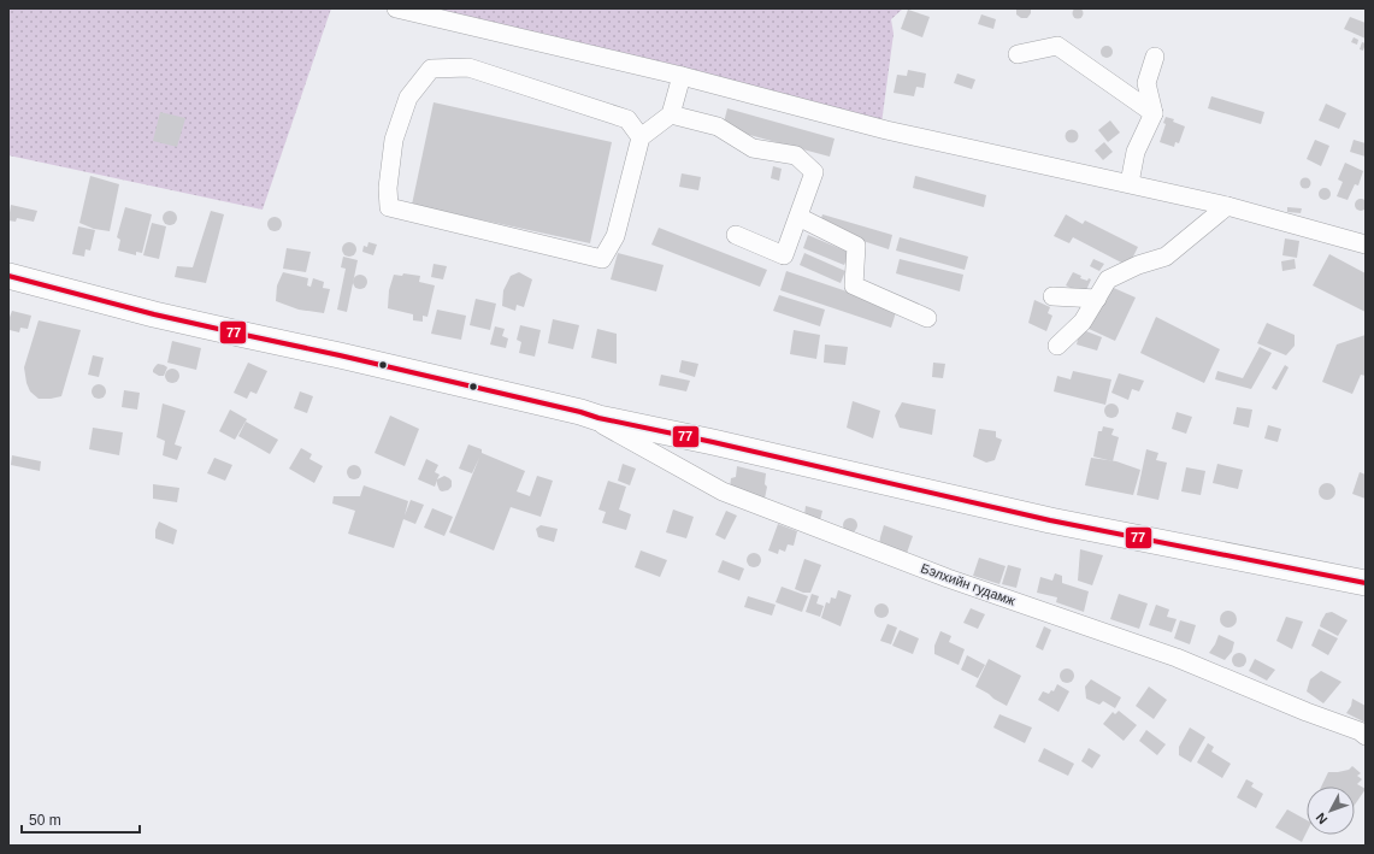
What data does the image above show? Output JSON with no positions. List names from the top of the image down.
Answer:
{
  "streets": {
    "street": ["Бэлхийн гудамж"]
  },
  "lines": ["transit line 77"],
  "scale_bar": "50 m",
  "north": "bottom left"
}
